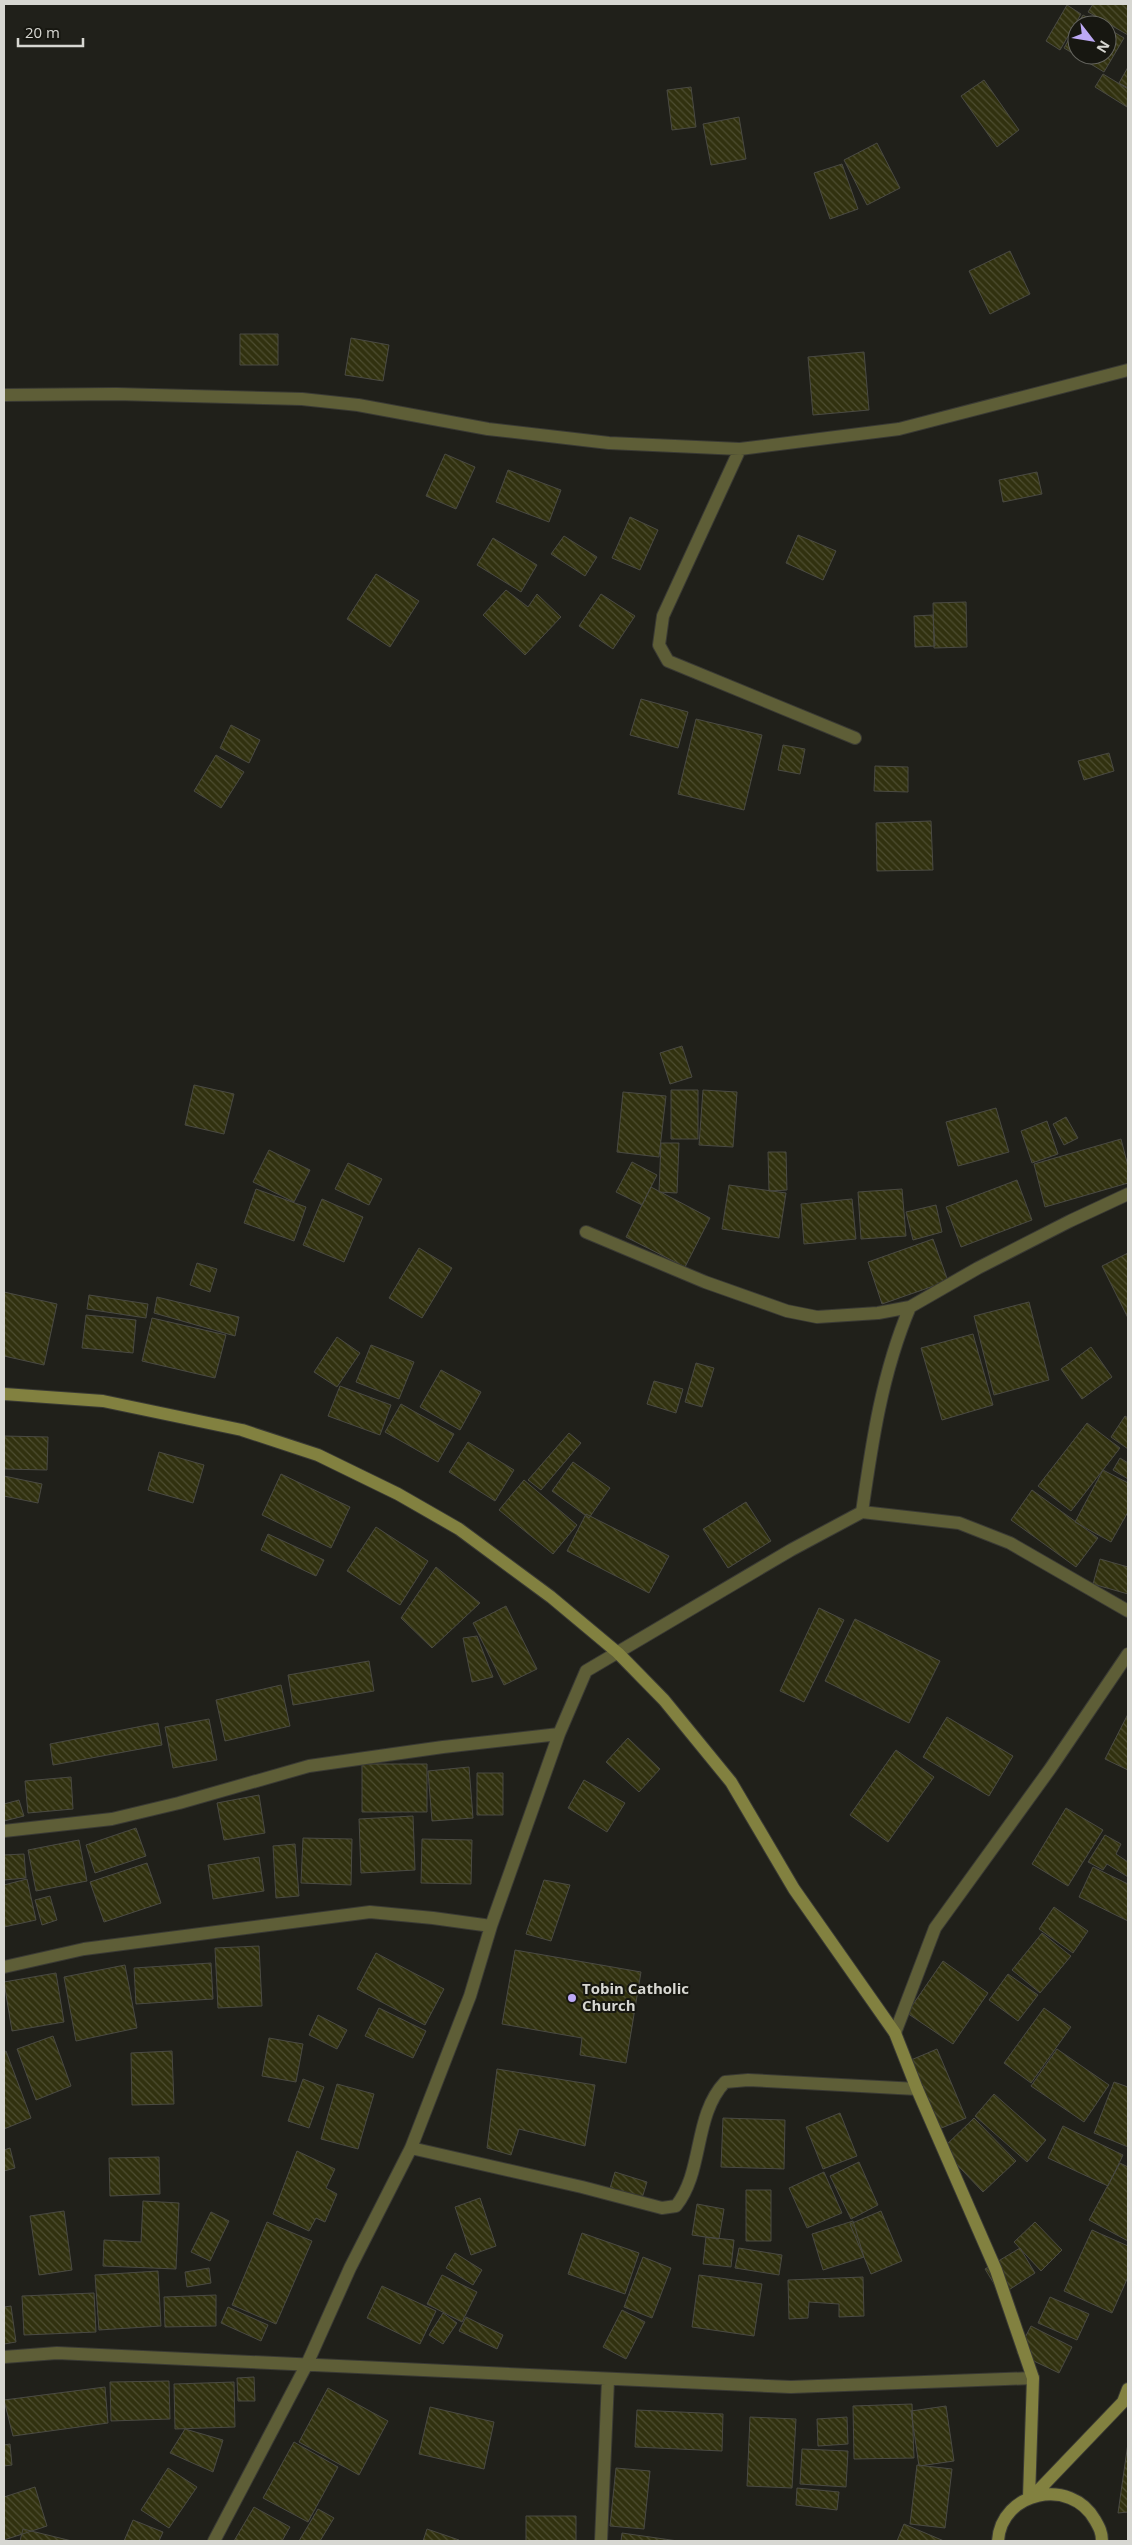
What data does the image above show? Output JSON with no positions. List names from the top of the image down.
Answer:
{
  "places": ["Tobin Catholic Church"],
  "scale_bar": "20 m",
  "north": "bottom right"
}
